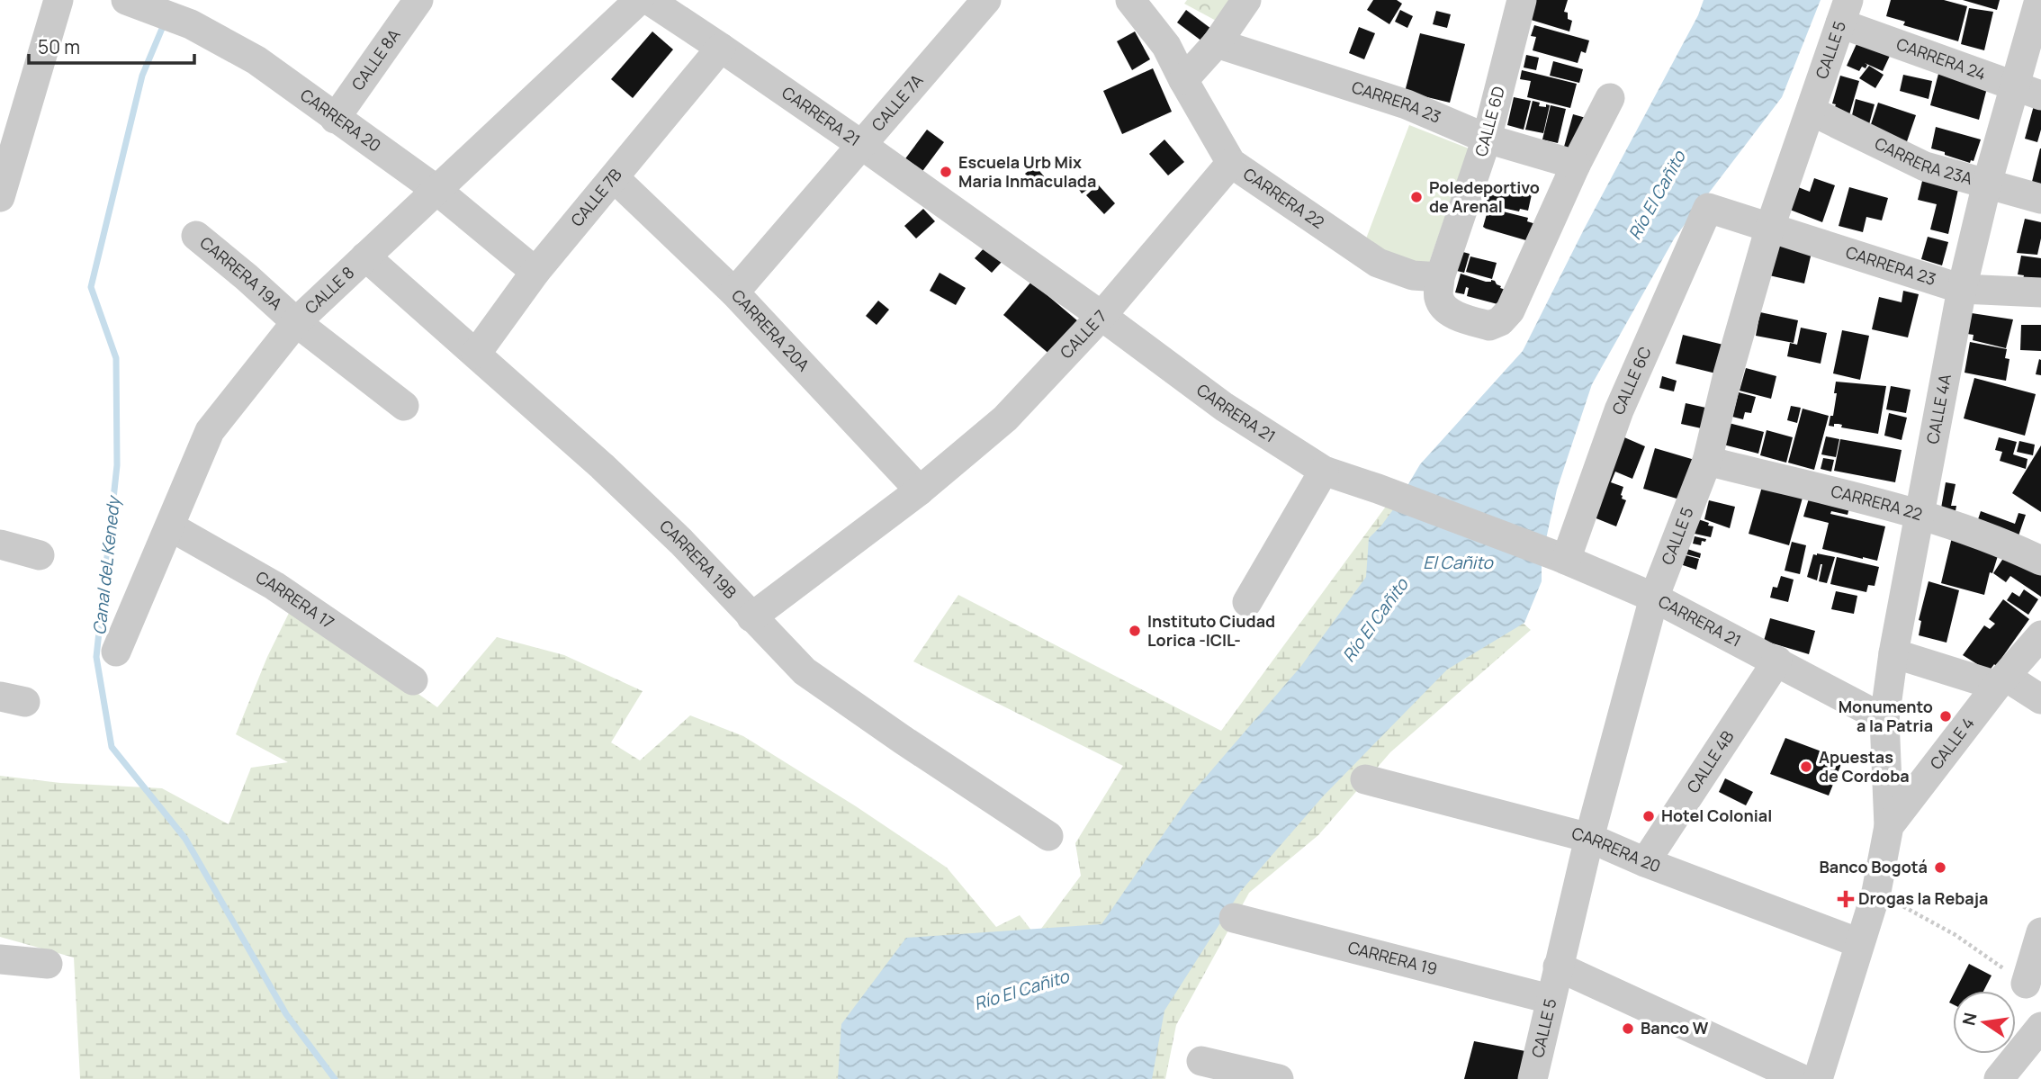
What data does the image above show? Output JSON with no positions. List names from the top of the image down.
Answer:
{
  "streets": {
    "street": [
      "CALLE 5",
      "CARRERA 24",
      "CALLE 8A",
      "CALLE 7A",
      "CARRERA 23",
      "CARRERA 21",
      "CARRERA 20",
      "CALLE 6D",
      "CARRERA 23A",
      "CALLE 7B",
      "CARRERA 22",
      "CARRERA 19A",
      "CALLE 8",
      "CARRERA 20A",
      "CALLE 7",
      "CALLE 6C",
      "CALLE 4A",
      "CARRERA 19B",
      "CARRERA 17",
      "CALLE 4",
      "CALLE 4B",
      "CARRERA 19"
    ]
  },
  "crossings": [
    ["CALLE 5", "CARRERA 24"],
    ["CALLE 5", "CARRERA 23"],
    ["CALLE 5", "CARRERA 21"],
    ["CALLE 5", "CARRERA 20"],
    ["CALLE 5", "CARRERA 23A"],
    ["CALLE 5", "CARRERA 22"],
    ["CALLE 5", "CARRERA 19"],
    ["CARRERA 24", "CALLE 4A"],
    ["CALLE 8A", "CARRERA 20"],
    ["CALLE 7A", "CARRERA 21"],
    ["CALLE 7A", "CARRERA 20A"],
    ["CARRERA 23", "CALLE 6D"],
    ["CARRERA 23", "CALLE 6C"],
    ["CARRERA 23", "CALLE 4A"],
    ["CARRERA 21", "CALLE 7B"],
    ["CARRERA 21", "CALLE 7"],
    ["CARRERA 21", "CALLE 6C"],
    ["CARRERA 21", "CALLE 4A"],
    ["CARRERA 21", "CALLE 4B"],
    ["CARRERA 20", "CALLE 7B"],
    ["CARRERA 20", "CALLE 8"],
    ["CARRERA 20", "CALLE 4"],
    ["CARRERA 20", "CALLE 4B"],
    ["CALLE 6D", "CARRERA 22"],
    ["CARRERA 23A", "CALLE 4A"],
    ["CALLE 7B", "CARRERA 20A"],
    ["CALLE 7B", "CARRERA 19B"],
    ["CARRERA 22", "CALLE 7"],
    ["CARRERA 22", "CALLE 4A"],
    ["CARRERA 19A", "CALLE 8"],
    ["CALLE 8", "CARRERA 19B"],
    ["CALLE 8", "CARRERA 17"],
    ["CARRERA 20A", "CALLE 7"],
    ["CALLE 7", "CARRERA 19B"],
    ["CALLE 4A", "CALLE 4"]
  ],
  "water": ["Río El Cañito", "El Cañito", "Canal deL Kenedy"],
  "places": {
    "other": [
      "Escuela Urb Mix Maria Inmaculada",
      "Poledeportivo de Arenal",
      "Instituto Ciudad Lorica -ICIL-",
      "Monumento a la Patria",
      "Apuestas de Cordoba",
      "Hotel Colonial",
      "Banco Bogotá",
      "Banco W"
    ],
    "health": ["Drogas la Rebaja"]
  },
  "scale_bar": "50 m",
  "north": "left"
}
